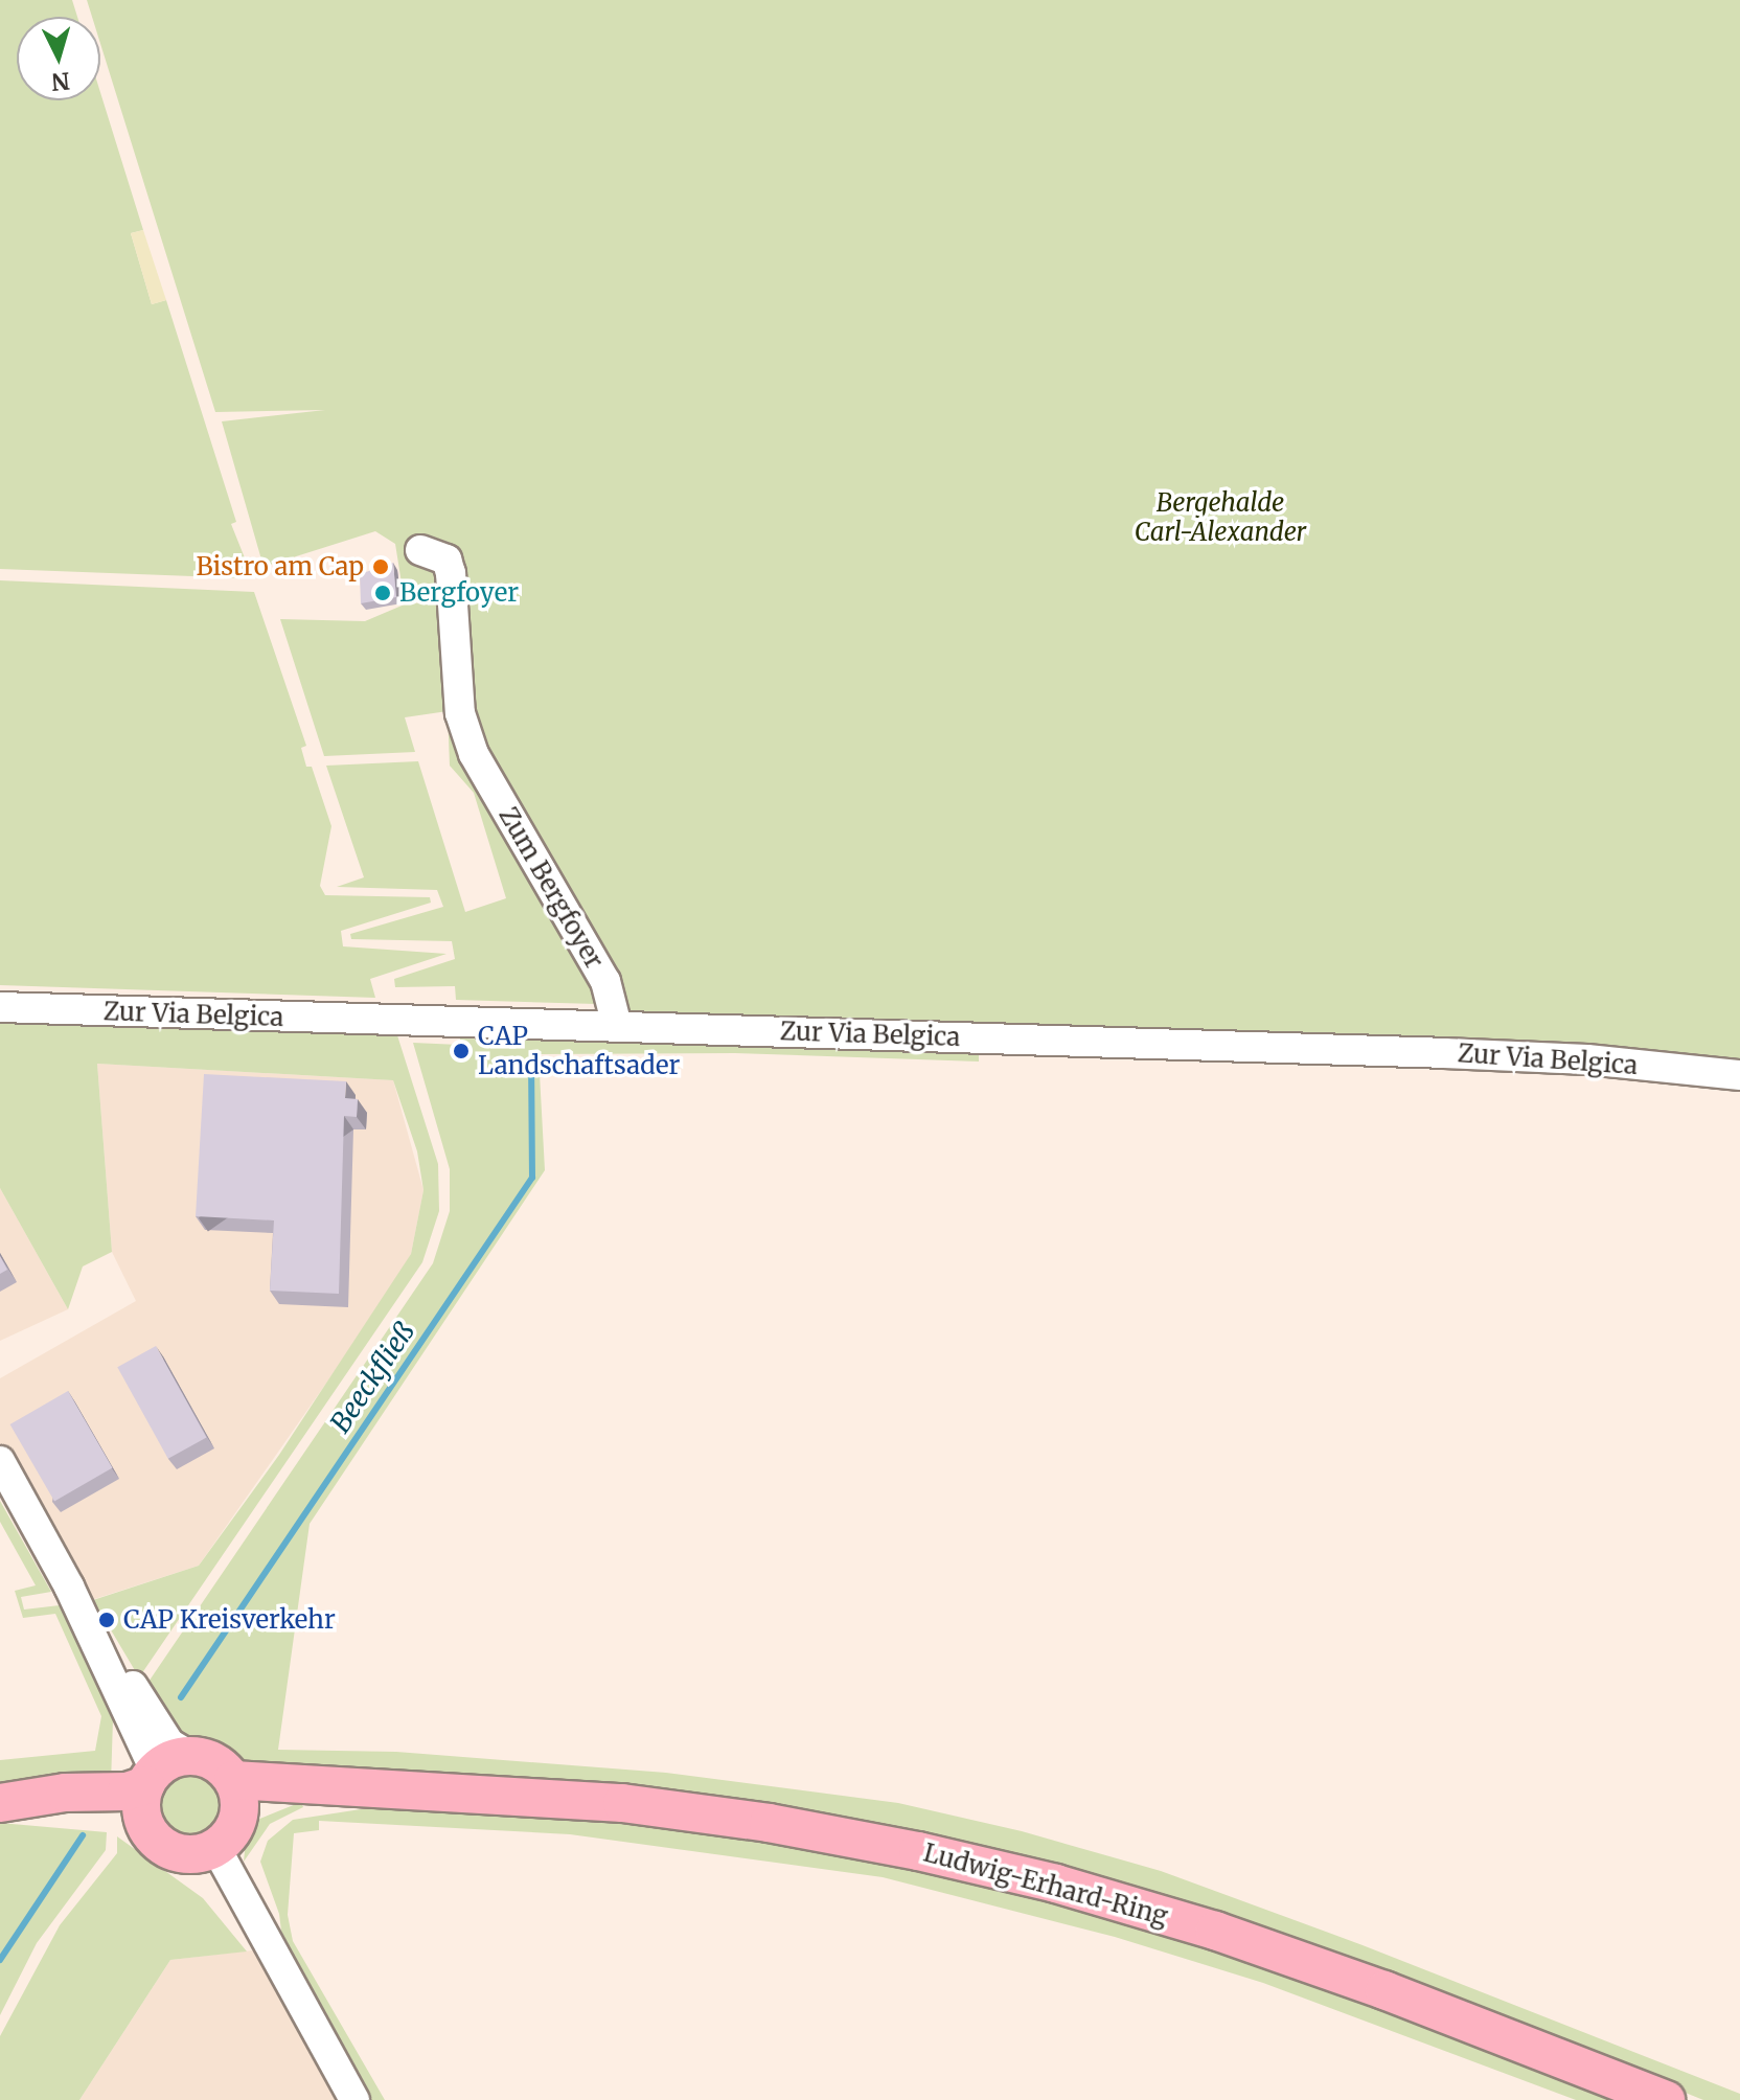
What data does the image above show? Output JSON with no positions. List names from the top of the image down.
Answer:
{
  "streets": {
    "main road": ["Ludwig-Erhard-Ring"],
    "street": ["Zum Bergfoyer", "Zur Via Belgica"]
  },
  "crossings": [
    ["Zum Bergfoyer", "Zur Via Belgica"]
  ],
  "water": ["Beeckfließ"],
  "parks": ["Bergehalde Carl-Alexander"],
  "places": [
    "Bistro am Cap",
    "Bergfoyer",
    "CAP Landschaftsader",
    "CAP Kreisverkehr"
  ],
  "north": "bottom"
}
